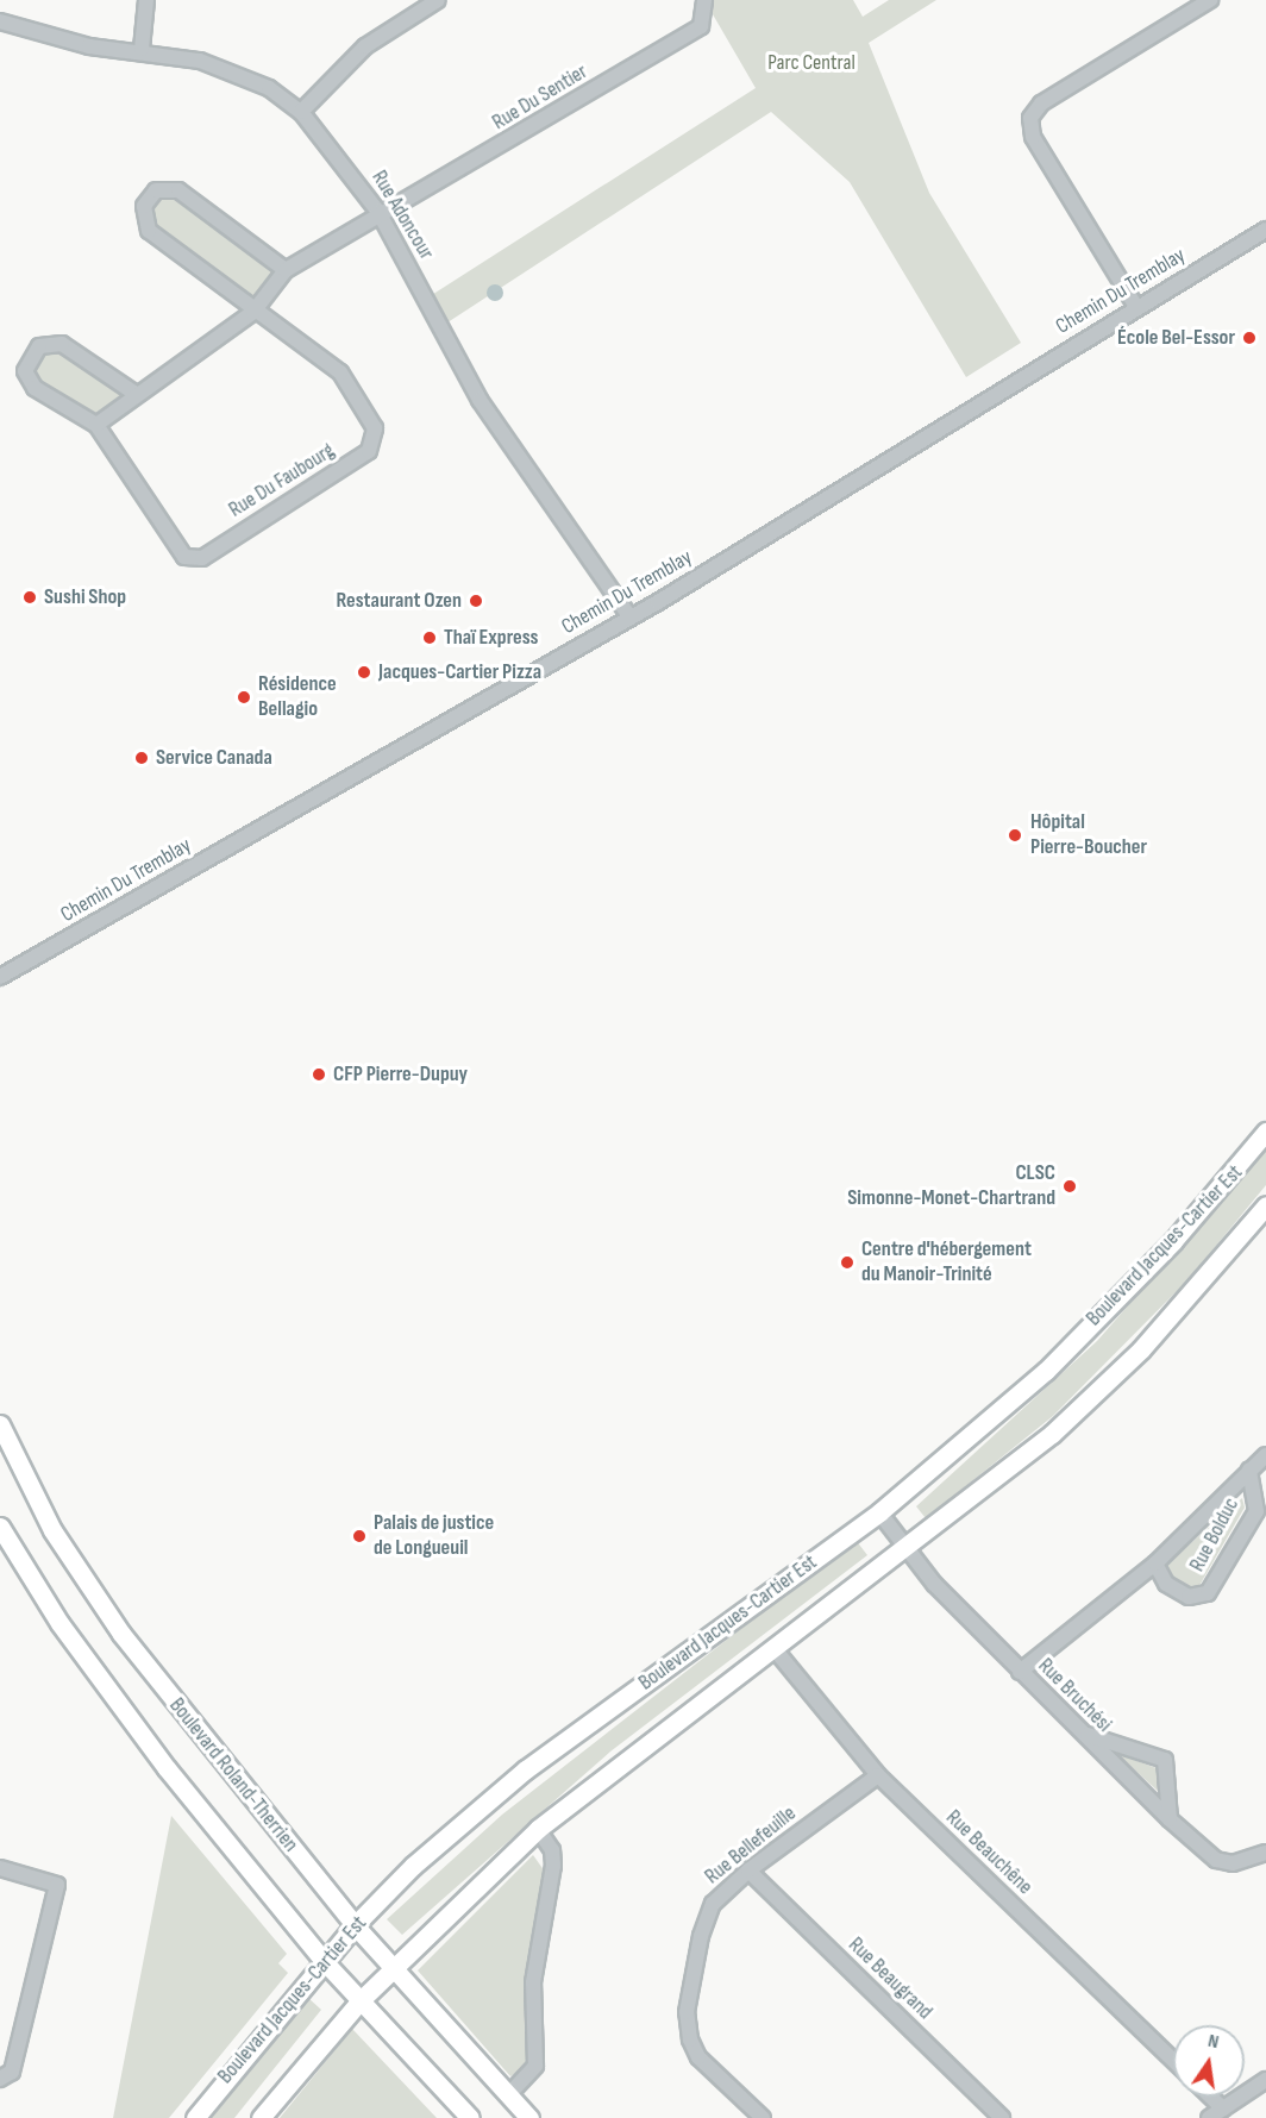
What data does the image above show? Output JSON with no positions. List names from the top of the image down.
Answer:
{
  "streets": {
    "main road": ["Boulevard Jacques-Cartier Est", "Boulevard Roland-Therrien"],
    "street": [
      "Rue Du Sentier",
      "Rue Adoncour",
      "Chemin Du Tremblay",
      "Rue Du Faubourg",
      "Rue Bolduc",
      "Rue Bruchési",
      "Rue Bellefeuille",
      "Rue Beauchêne",
      "Rue Beaugrand"
    ]
  },
  "crossings": [
    ["Rue Du Sentier", "Rue Adoncour"],
    ["Rue Adoncour", "Chemin Du Tremblay"],
    ["Boulevard Jacques-Cartier Est", "Rue Bruchési"],
    ["Boulevard Jacques-Cartier Est", "Boulevard Roland-Therrien"],
    ["Boulevard Jacques-Cartier Est", "Rue Beauchêne"],
    ["Rue Bolduc", "Rue Bruchési"],
    ["Rue Bellefeuille", "Rue Beauchêne"],
    ["Rue Bellefeuille", "Rue Beaugrand"]
  ],
  "parks": ["Parc Central"],
  "places": [
    "École Bel-Essor",
    "Sushi Shop",
    "Restaurant Ozen",
    "Thaï Express",
    "Jacques-Cartier Pizza",
    "Résidence Bellagio",
    "Service Canada",
    "Hôpital Pierre-Boucher",
    "CFP Pierre-Dupuy",
    "CLSC Simonne-Monet-Chartrand",
    "Centre d'hébergement du Manoir-Trinité",
    "Palais de justice de Longueuil"
  ],
  "north": "top"
}
